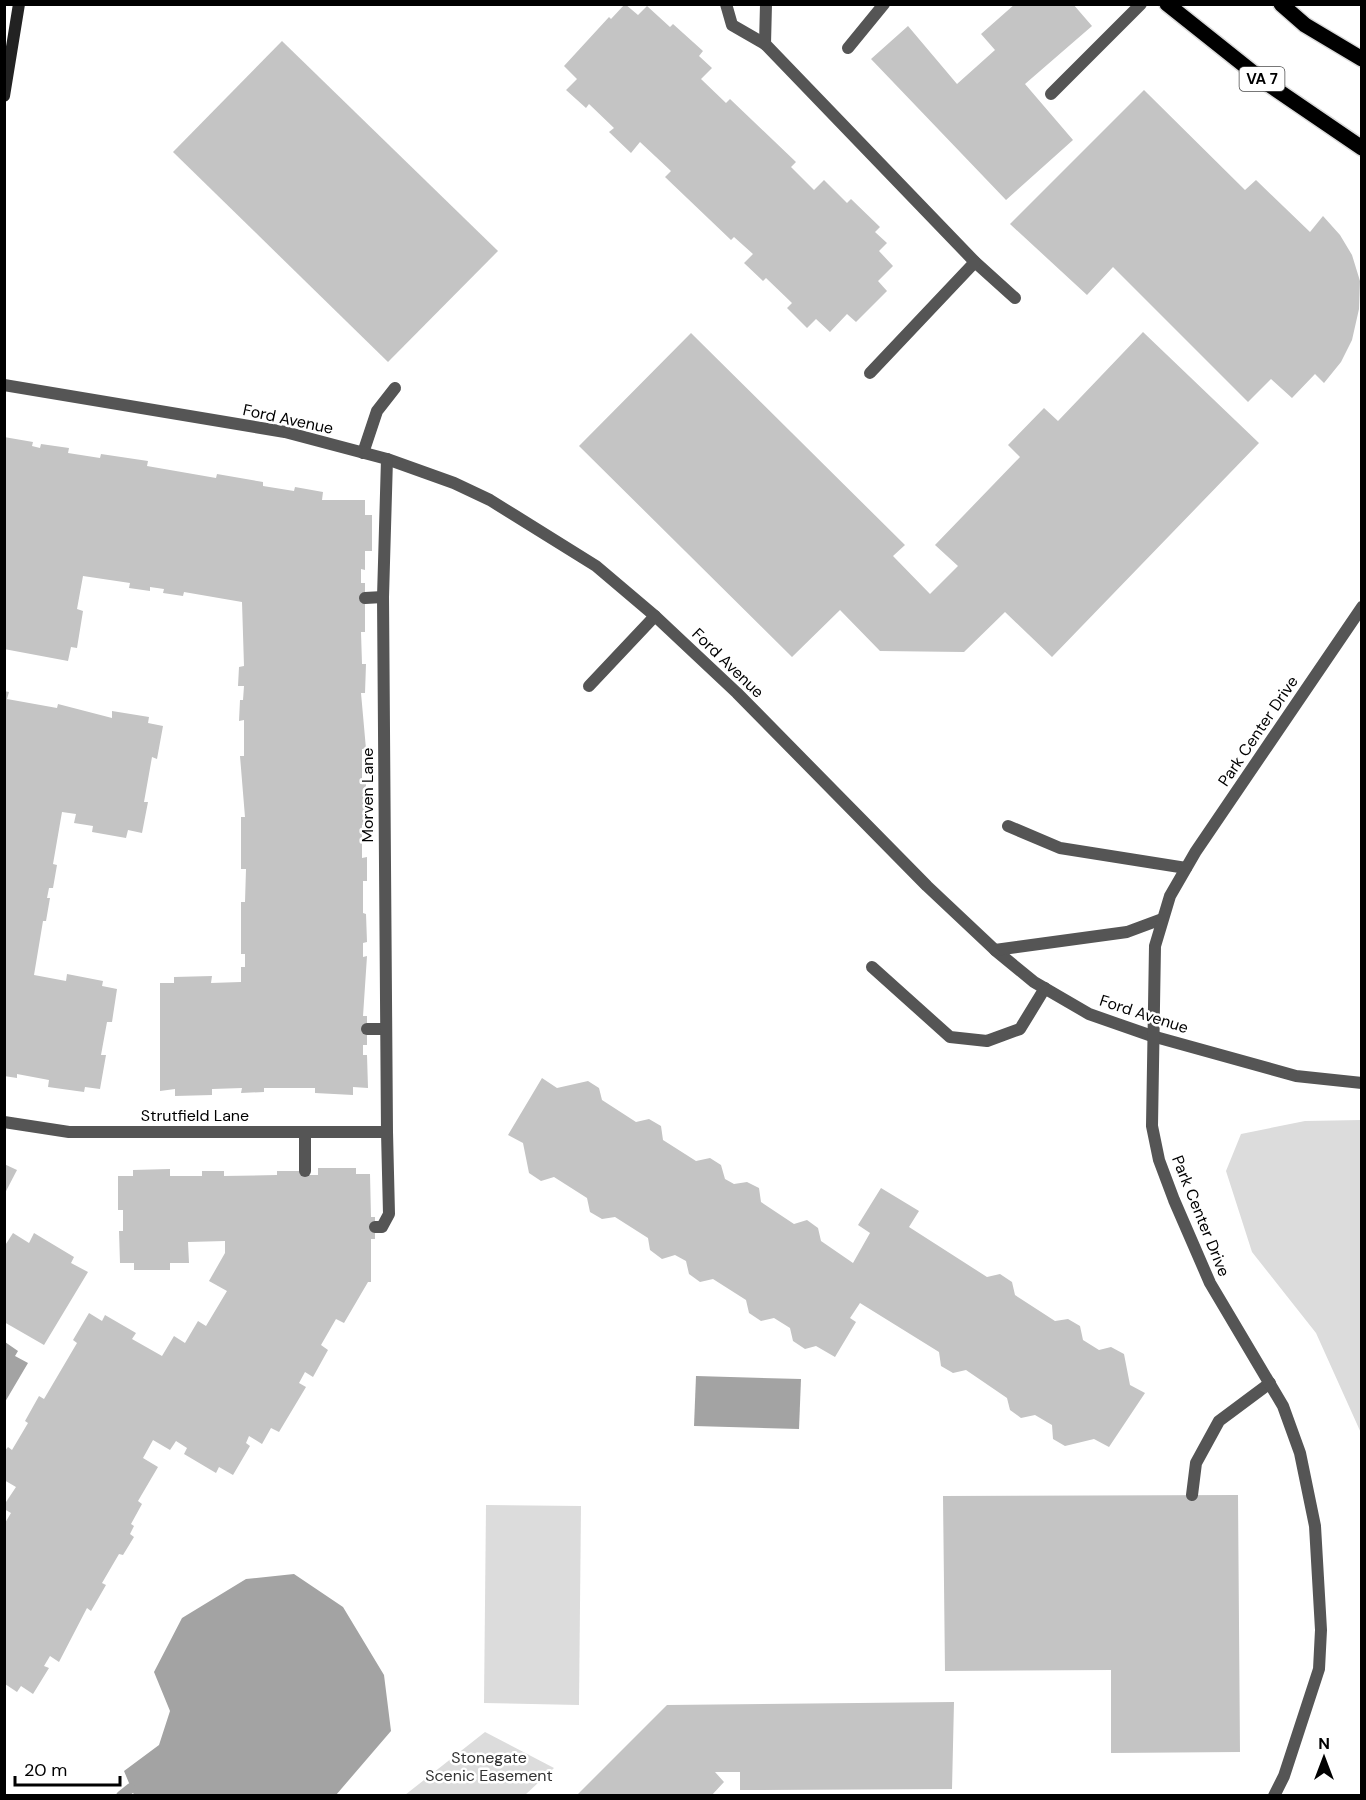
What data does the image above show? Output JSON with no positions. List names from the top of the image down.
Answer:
{
  "streets": {
    "main road": ["VA 7"],
    "street": [
      "Ford Avenue",
      "Park Center Drive",
      "Morven Lane",
      "Strutfield Lane"
    ]
  },
  "crossings": [
    ["Ford Avenue", "Park Center Drive"],
    ["Ford Avenue", "Morven Lane"],
    ["Morven Lane", "Strutfield Lane"]
  ],
  "parks": ["Stonegate Scenic Easement"],
  "scale_bar": "20 m",
  "north": "top"
}
